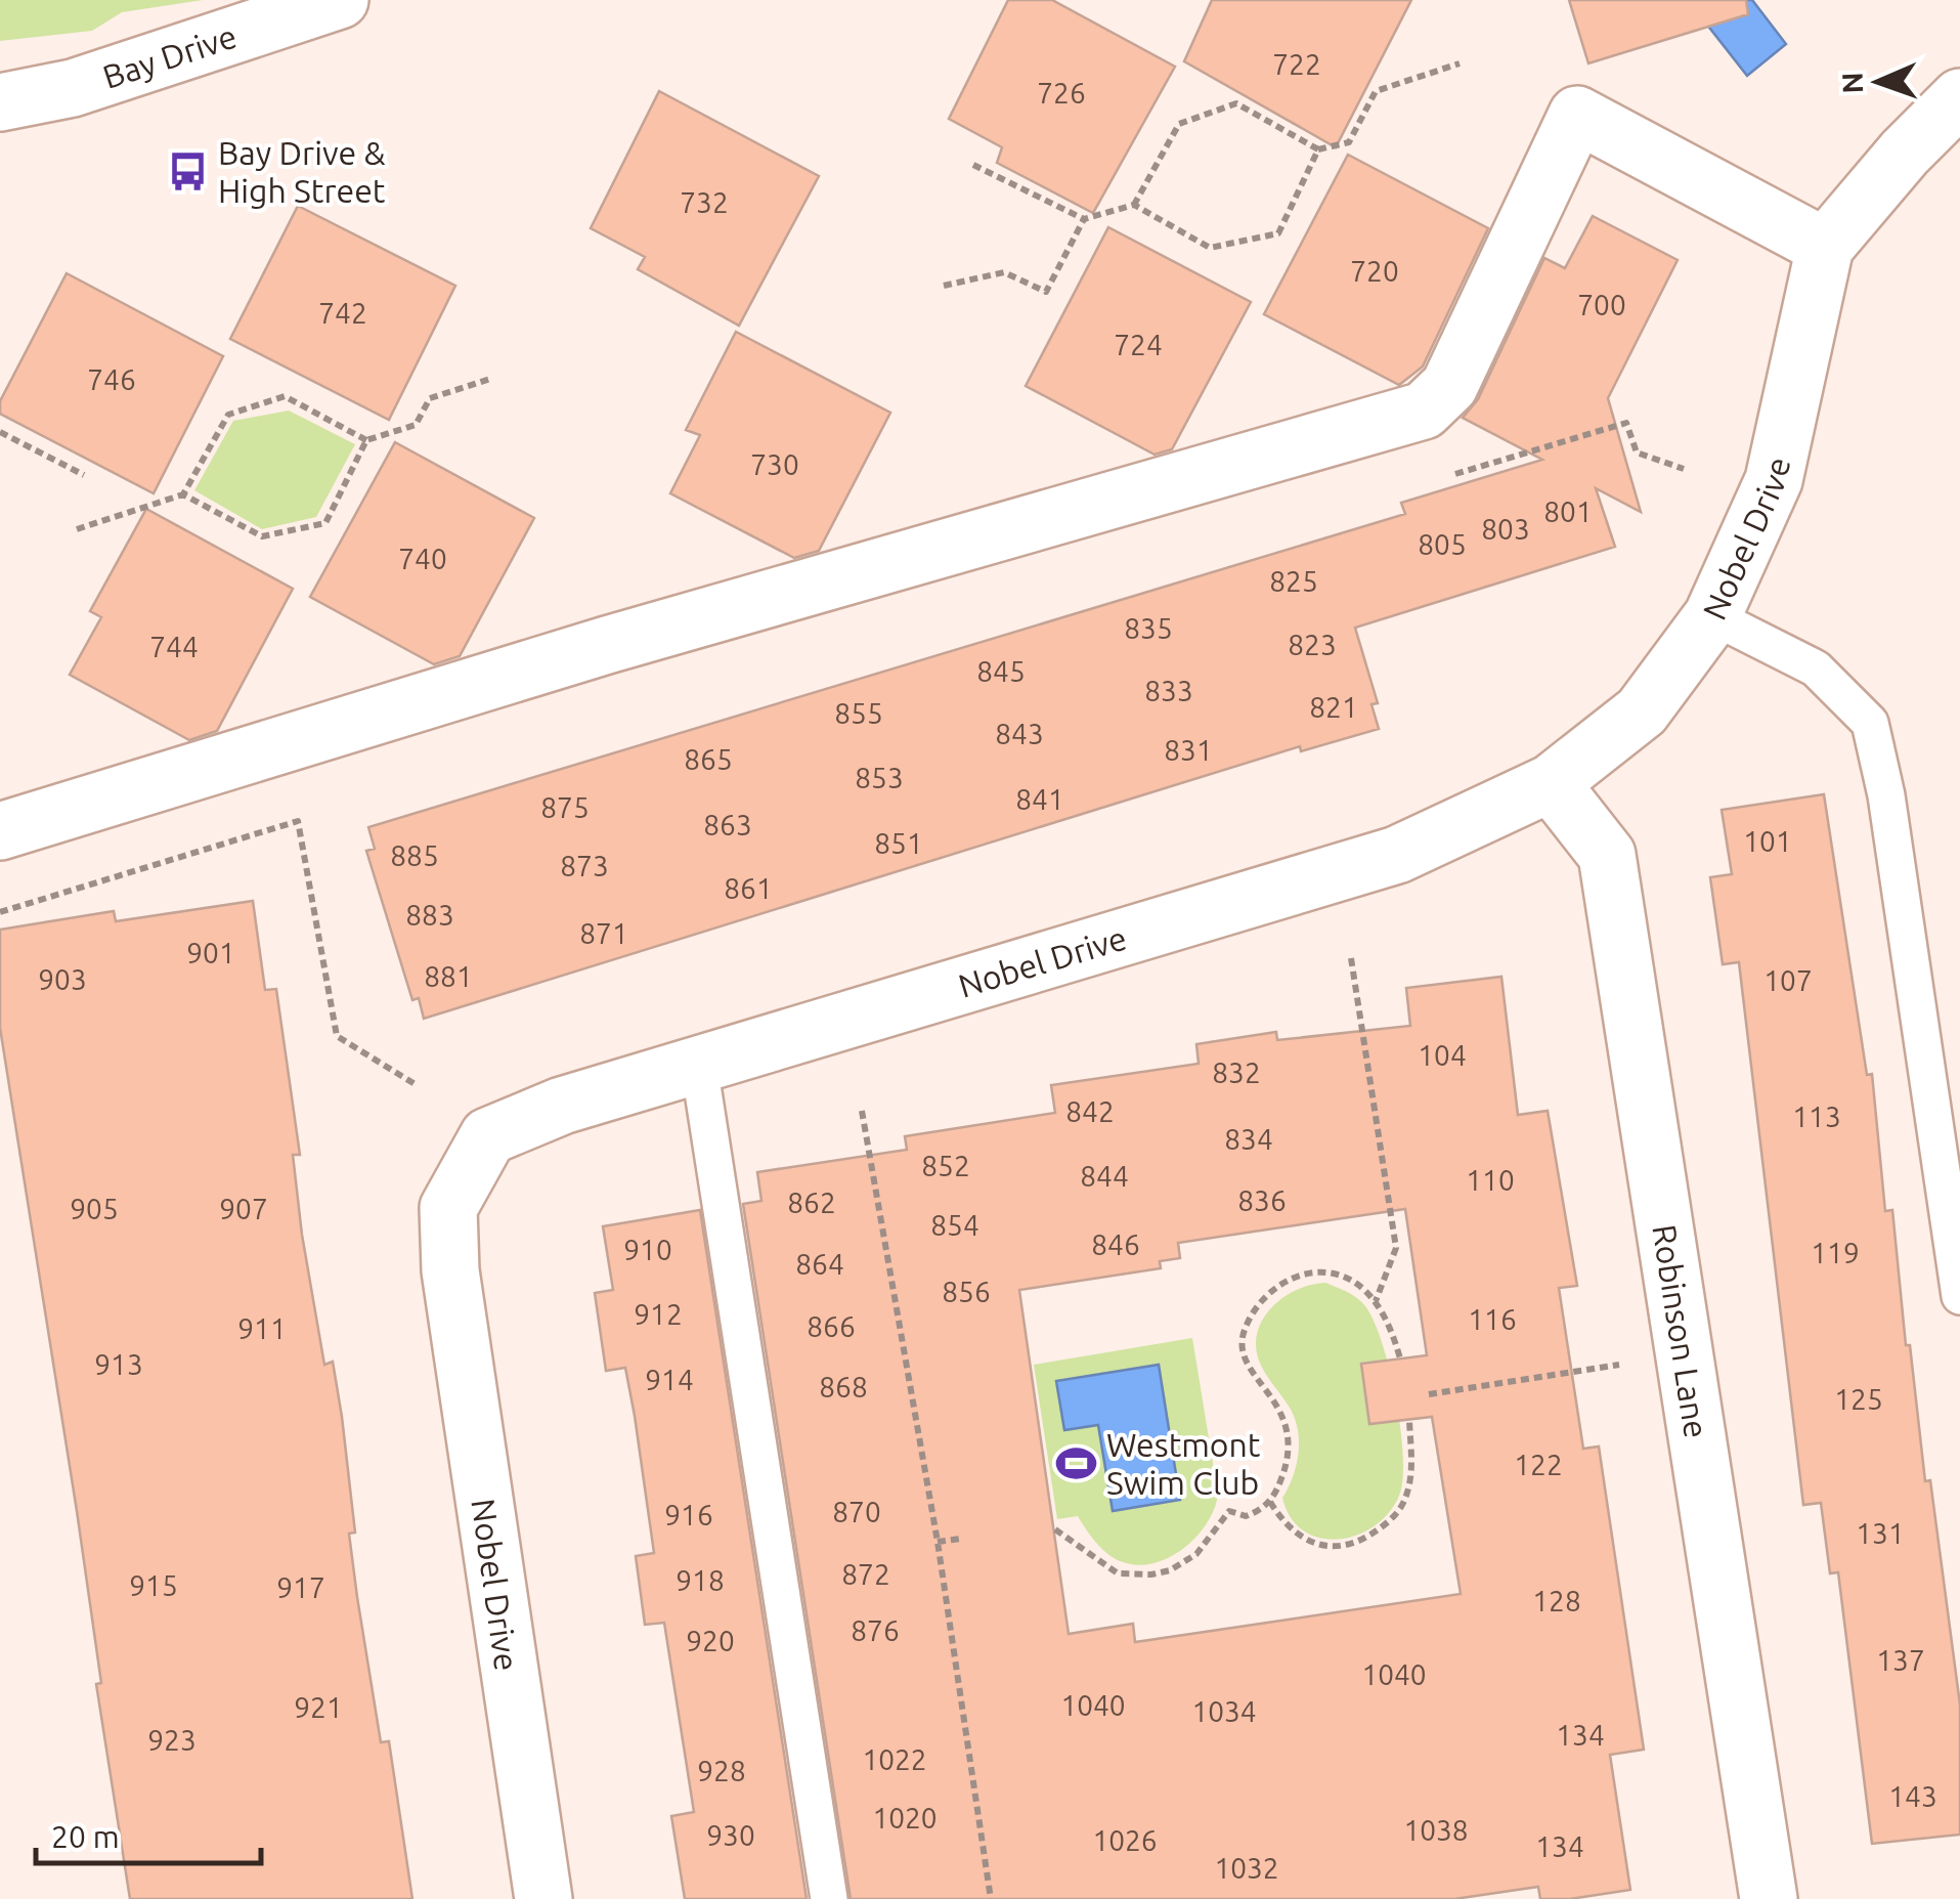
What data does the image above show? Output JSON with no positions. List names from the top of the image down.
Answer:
{
  "streets": {
    "street": ["Bay Drive", "Nobel Drive", "Robinson Lane"]
  },
  "crossings": [
    ["Nobel Drive", "Robinson Lane"]
  ],
  "places": {
    "bus stop": ["Bay Drive & High Street"],
    "sports": ["Westmont Swim Club"]
  },
  "house_numbers": [
    "722",
    "726",
    "732",
    "720",
    "700",
    "742",
    "724",
    "746",
    "730",
    "801",
    "803",
    "805",
    "740",
    "825",
    "835",
    "823",
    "744",
    "845",
    "833",
    "821",
    "855",
    "843",
    "831",
    "865",
    "853",
    "841",
    "875",
    "863",
    "101",
    "851",
    "885",
    "873",
    "861",
    "883",
    "871",
    "901",
    "881",
    "903",
    "107",
    "104",
    "832",
    "842",
    "113",
    "834",
    "852",
    "844",
    "110",
    "836",
    "862",
    "905",
    "907",
    "854",
    "846",
    "910",
    "119",
    "864",
    "856",
    "912",
    "116",
    "866",
    "911",
    "913",
    "914",
    "868",
    "125",
    "122",
    "870",
    "916",
    "131",
    "872",
    "918",
    "915",
    "917",
    "128",
    "876",
    "920",
    "137",
    "1040",
    "1040",
    "921",
    "1034",
    "134",
    "923",
    "1022",
    "928",
    "143",
    "1020",
    "1038",
    "930",
    "1026",
    "134",
    "1032"
  ],
  "scale_bar": "20 m",
  "north": "left"
}
